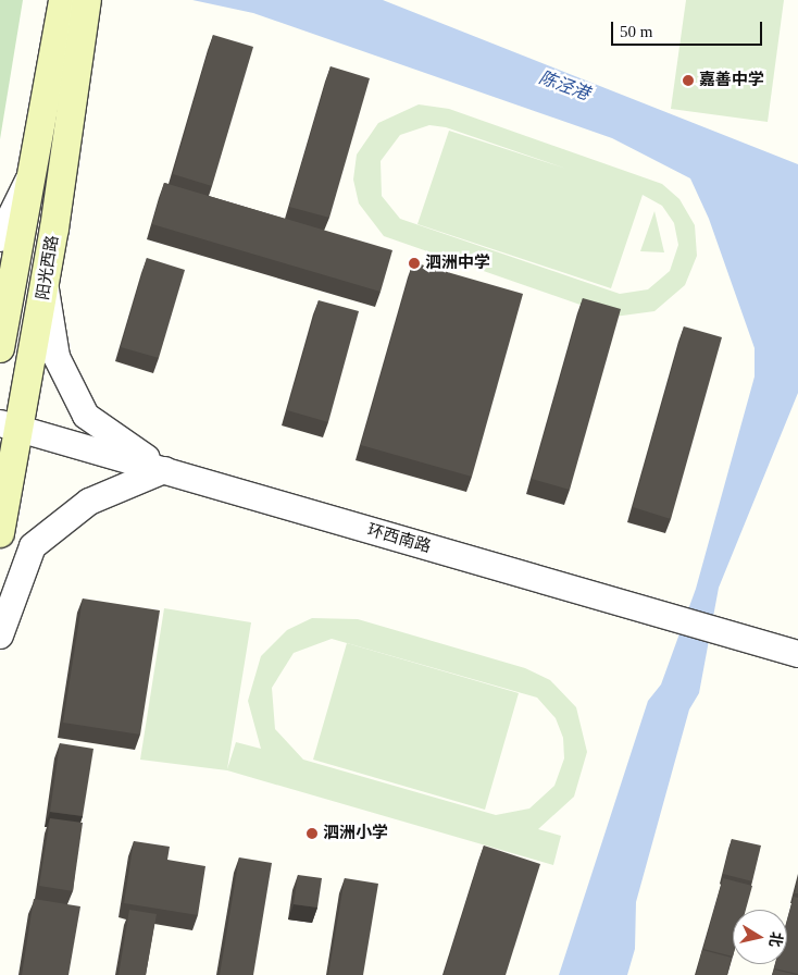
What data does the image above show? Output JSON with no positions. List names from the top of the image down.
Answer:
{
  "streets": {
    "main road": ["阳光西路"],
    "street": ["环西南路"]
  },
  "crossings": [
    ["阳光西路", "环西南路"]
  ],
  "water": ["陈泾港"],
  "places": ["嘉善中学", "泗洲中学", "泗洲小学"],
  "scale_bar": "50 m",
  "north": "right"
}
